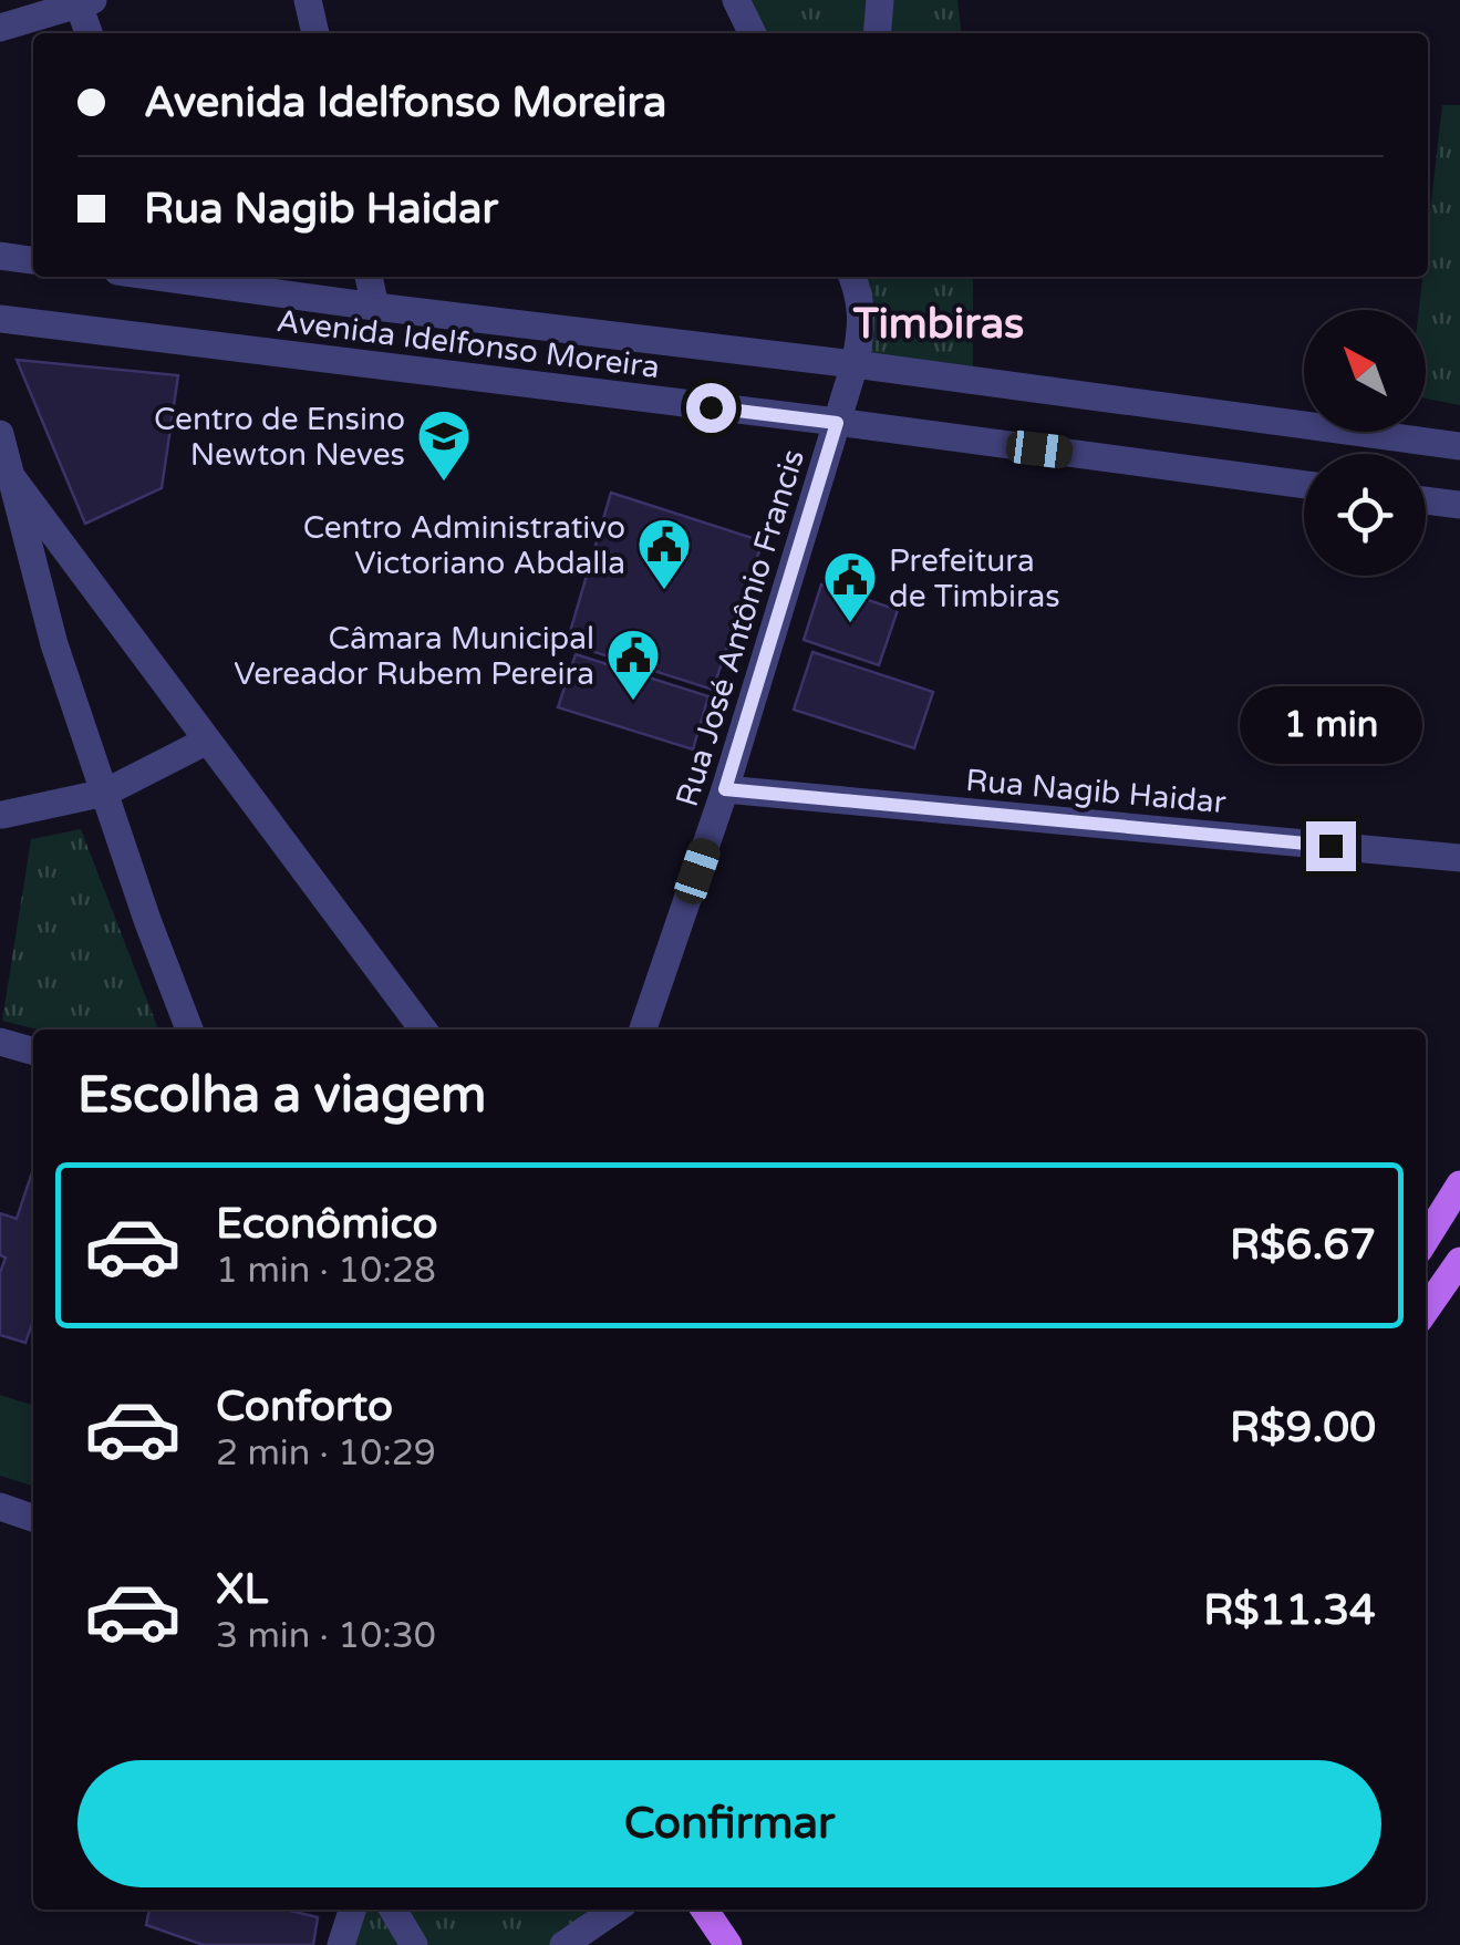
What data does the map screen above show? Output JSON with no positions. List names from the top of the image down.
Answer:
{
  "streets": {
    "street": ["Avenida Idelfonso Moreira", "Rua José Antônio Francis", "Rua Nagib Haidar"]
  },
  "crossings": [
    ["Avenida Idelfonso Moreira", "Rua José Antônio Francis"],
    ["Rua José Antônio Francis", "Rua Nagib Haidar"]
  ],
  "districts": ["Timbiras"],
  "places": {
    "school or university": ["Centro de Ensino Newton Neves"],
    "public building": ["Centro Administrativo Victoriano Abdalla", "Prefeitura de Timbiras", "Câmara Municipal Vereador Rubem Pereira"]
  },
  "north": "top left",
  "page": {
    "banner": ["Avenida Idelfonso Moreira", "Rua Nagib Haidar"],
    "bubble": "1 min",
    "heading": "Escolha a viagem",
    "list": [
      {
        "name": "Econômico",
        "note": "1 min · 10:28",
        "value": "R$6.67"
      },
      {
        "name": "Conforto",
        "note": "2 min · 10:29",
        "value": "R$9.00"
      },
      {
        "name": "XL",
        "note": "3 min · 10:30",
        "value": "R$11.34"
      }
    ],
    "buttons": "Confirmar"
  }
}
